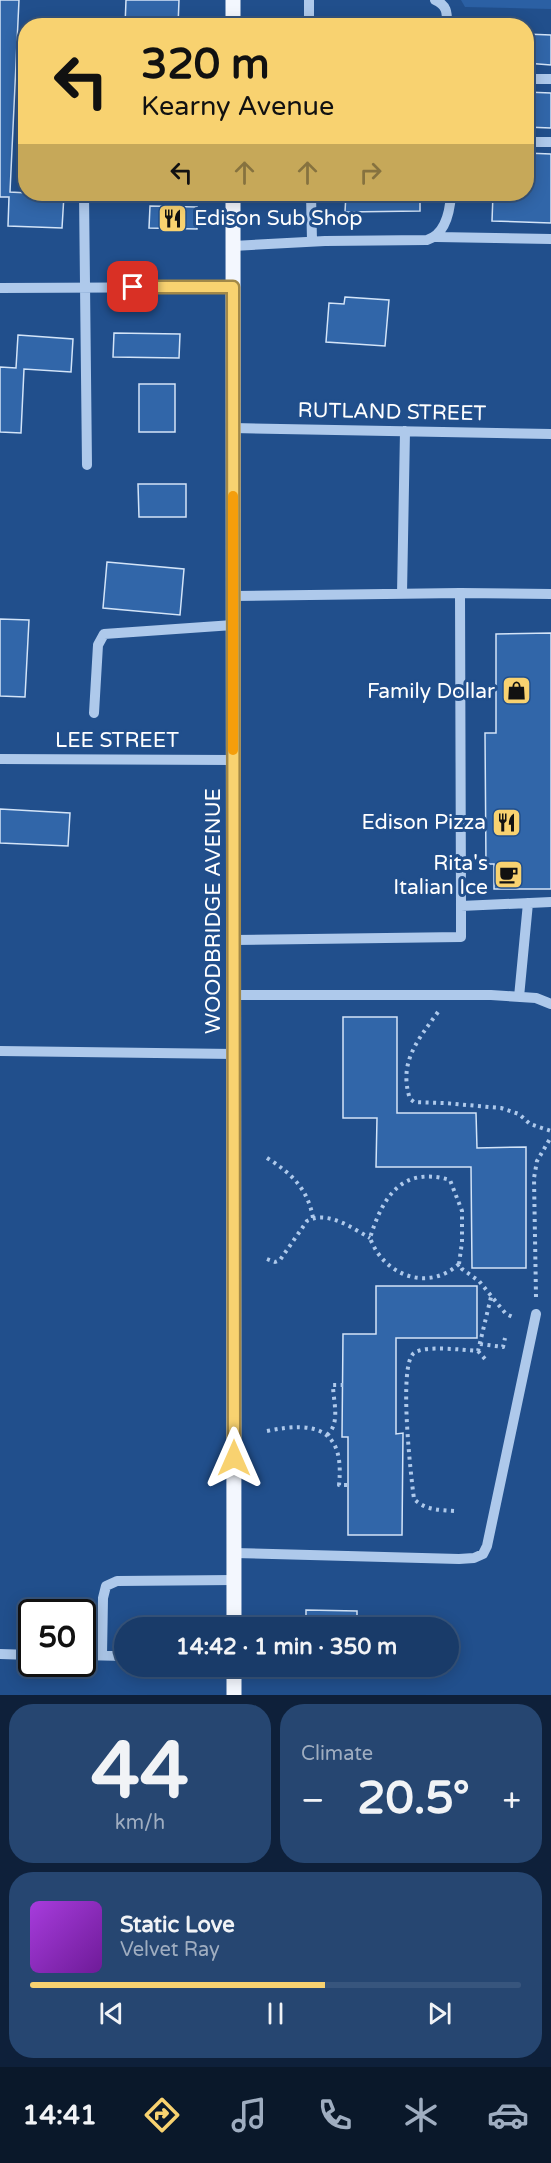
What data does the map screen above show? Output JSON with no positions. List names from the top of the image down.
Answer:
{
  "streets": {
    "main road": ["WOODBRIDGE AVENUE"],
    "street": ["RUTLAND STREET", "LEE STREET"]
  },
  "crossings": [
    ["RUTLAND STREET", "WOODBRIDGE AVENUE"],
    ["LEE STREET", "WOODBRIDGE AVENUE"]
  ],
  "places": {
    "restaurant": ["Edison Sub Shop", "Edison Pizza"],
    "shop": ["Family Dollar"],
    "cafe": ["Rita's Italian Ice"]
  },
  "page": {
    "turn": ["320 m", "Kearny Avenue"],
    "limit": "50",
    "trip": "14:42 · 1 min · 350 m",
    "tile": [
      ["44", "km/h"],
      "Climate"
    ],
    "heat": ["−", "20.5°", "+"],
    "song": ["Static Love", "Velvet Ray"],
    "tabs": "14:41"
  }
}
